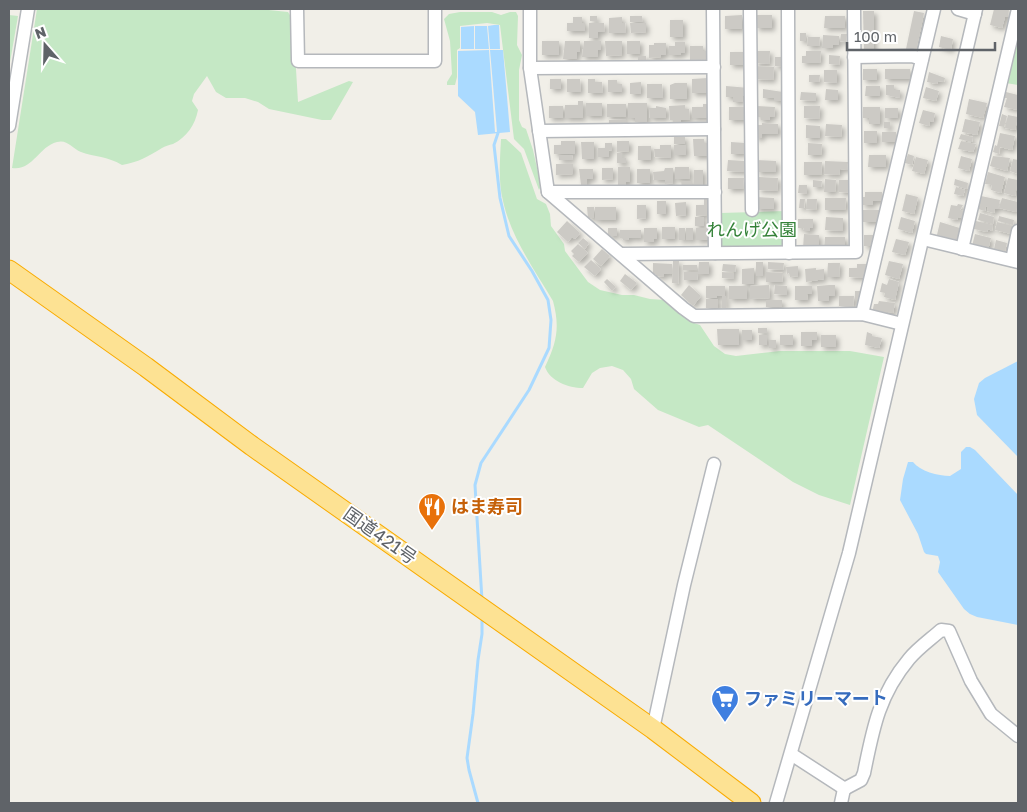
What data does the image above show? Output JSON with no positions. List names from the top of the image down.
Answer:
{
  "streets": {
    "highway": ["国道421号"]
  },
  "parks": ["れんげ公園"],
  "places": {
    "restaurant": ["はま寿司"],
    "supermarket": ["ファミリーマート"]
  },
  "scale_bar": "100 m",
  "north": "top"
}
